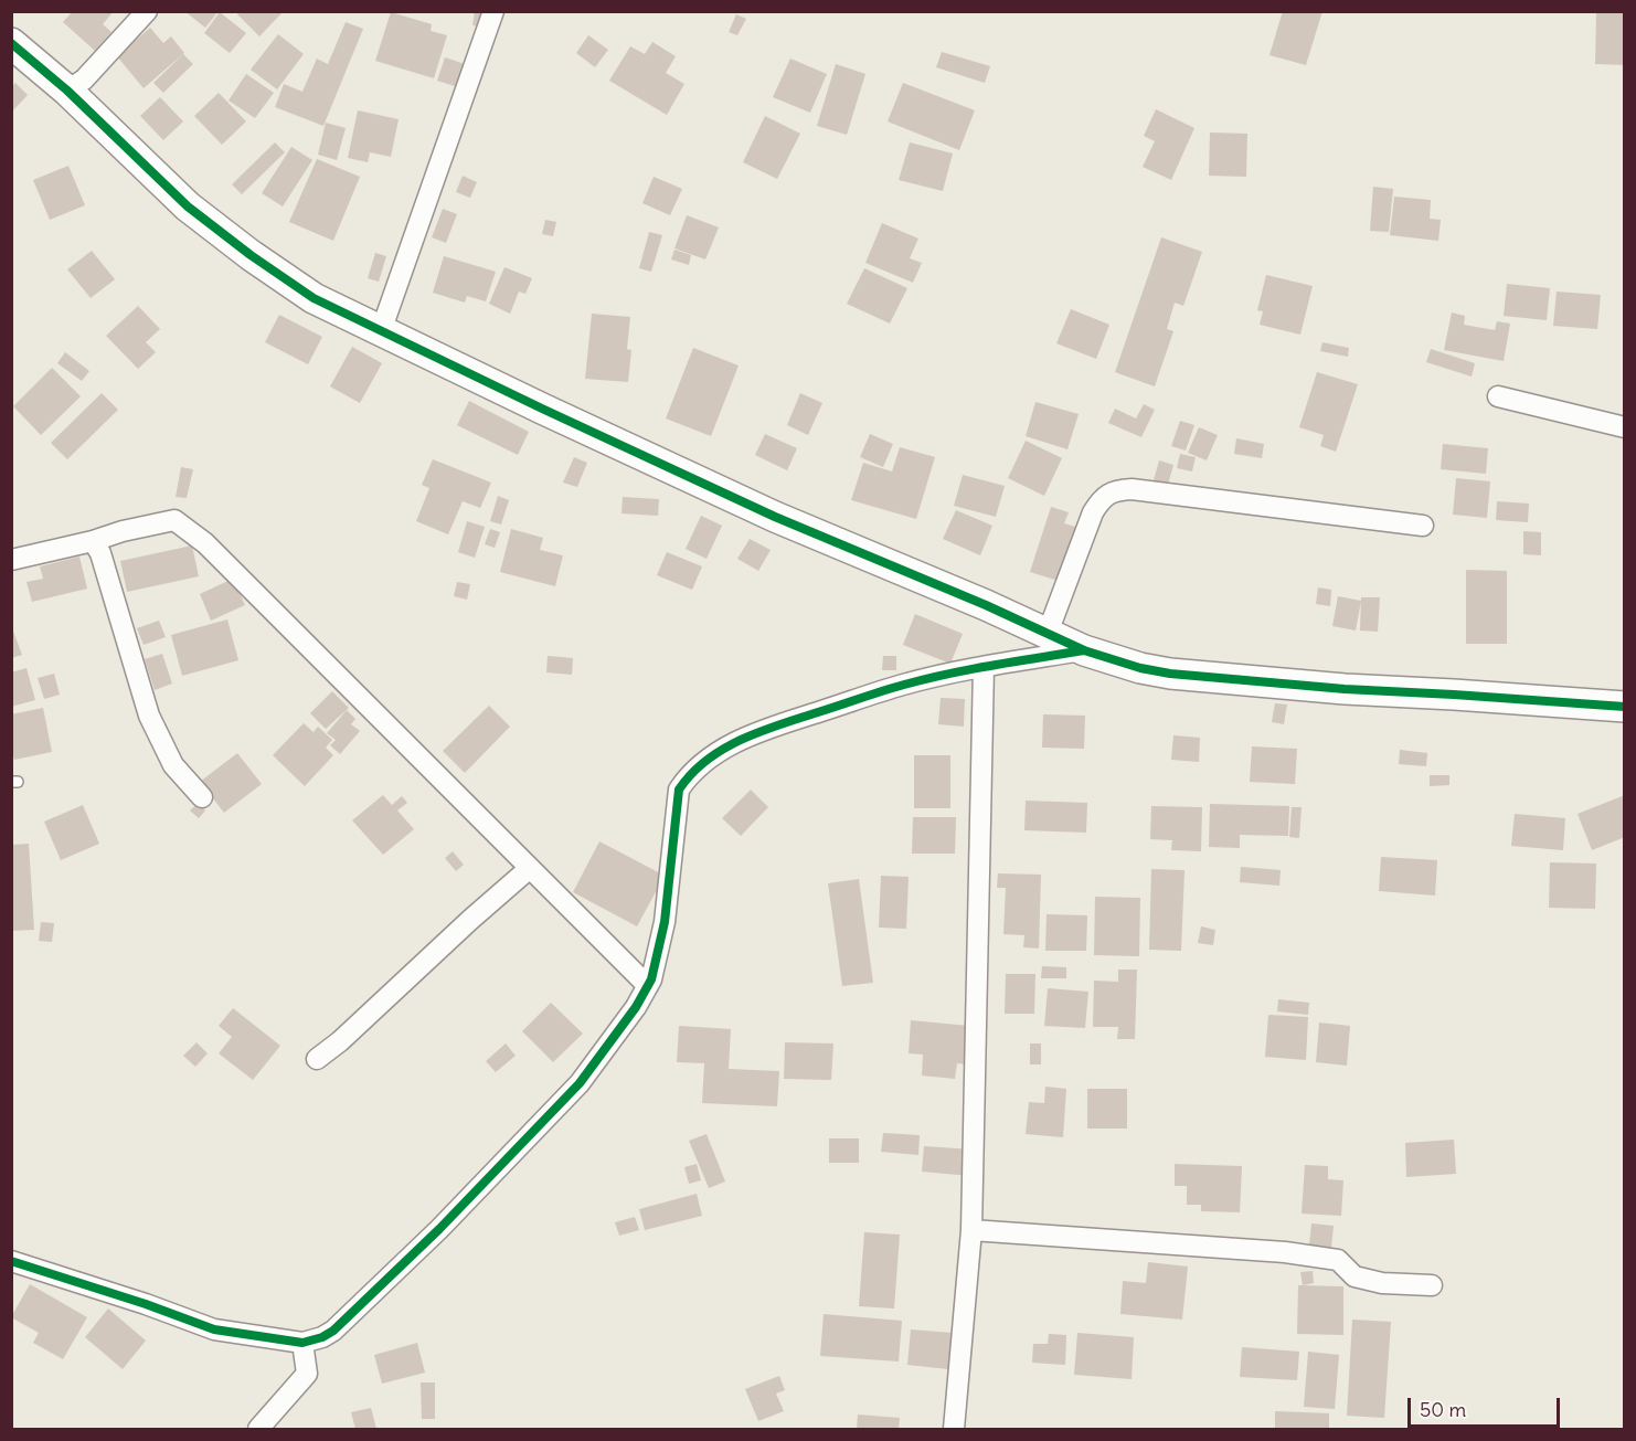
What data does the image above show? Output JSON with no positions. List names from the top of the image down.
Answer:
{
  "scale_bar": "50 m"
}
